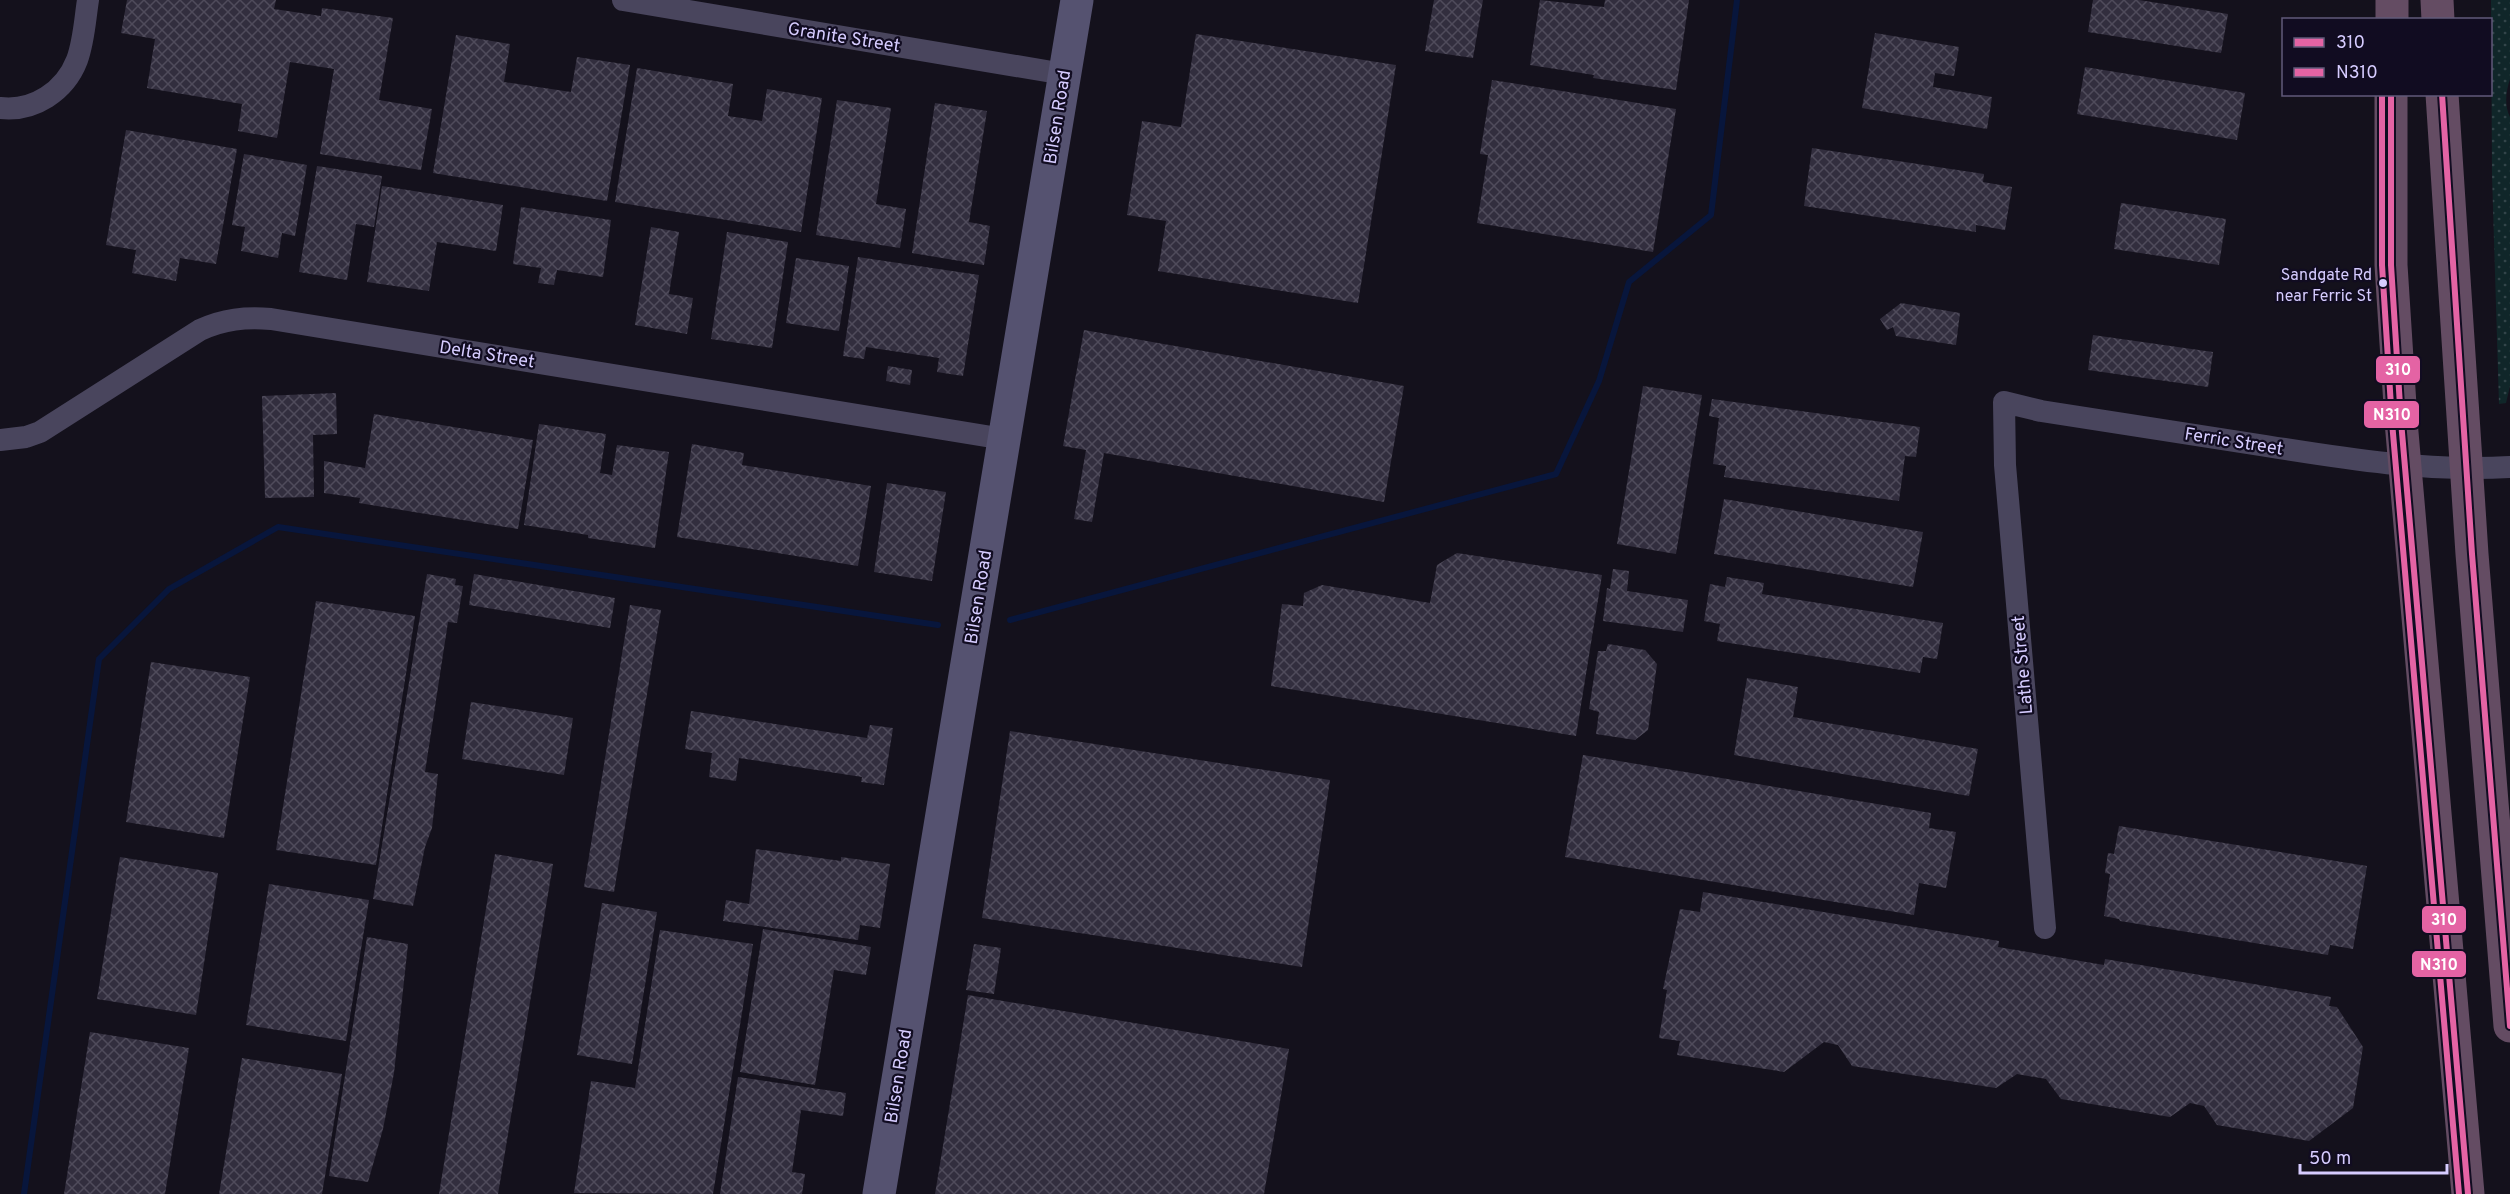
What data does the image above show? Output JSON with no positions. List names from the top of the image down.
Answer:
{
  "streets": {
    "street": [
      "Granite Street",
      "Bilsen Road",
      "Delta Street",
      "Ferric Street",
      "Lathe Street"
    ]
  },
  "crossings": [
    ["Granite Street", "Bilsen Road"],
    ["Bilsen Road", "Delta Street"],
    ["Ferric Street", "Lathe Street"]
  ],
  "places": ["Sandgate Rd near Ferric St"],
  "lines": ["transit line 310", "transit line N310"],
  "legend": ["310", "N310"],
  "scale_bar": "50 m"
}
